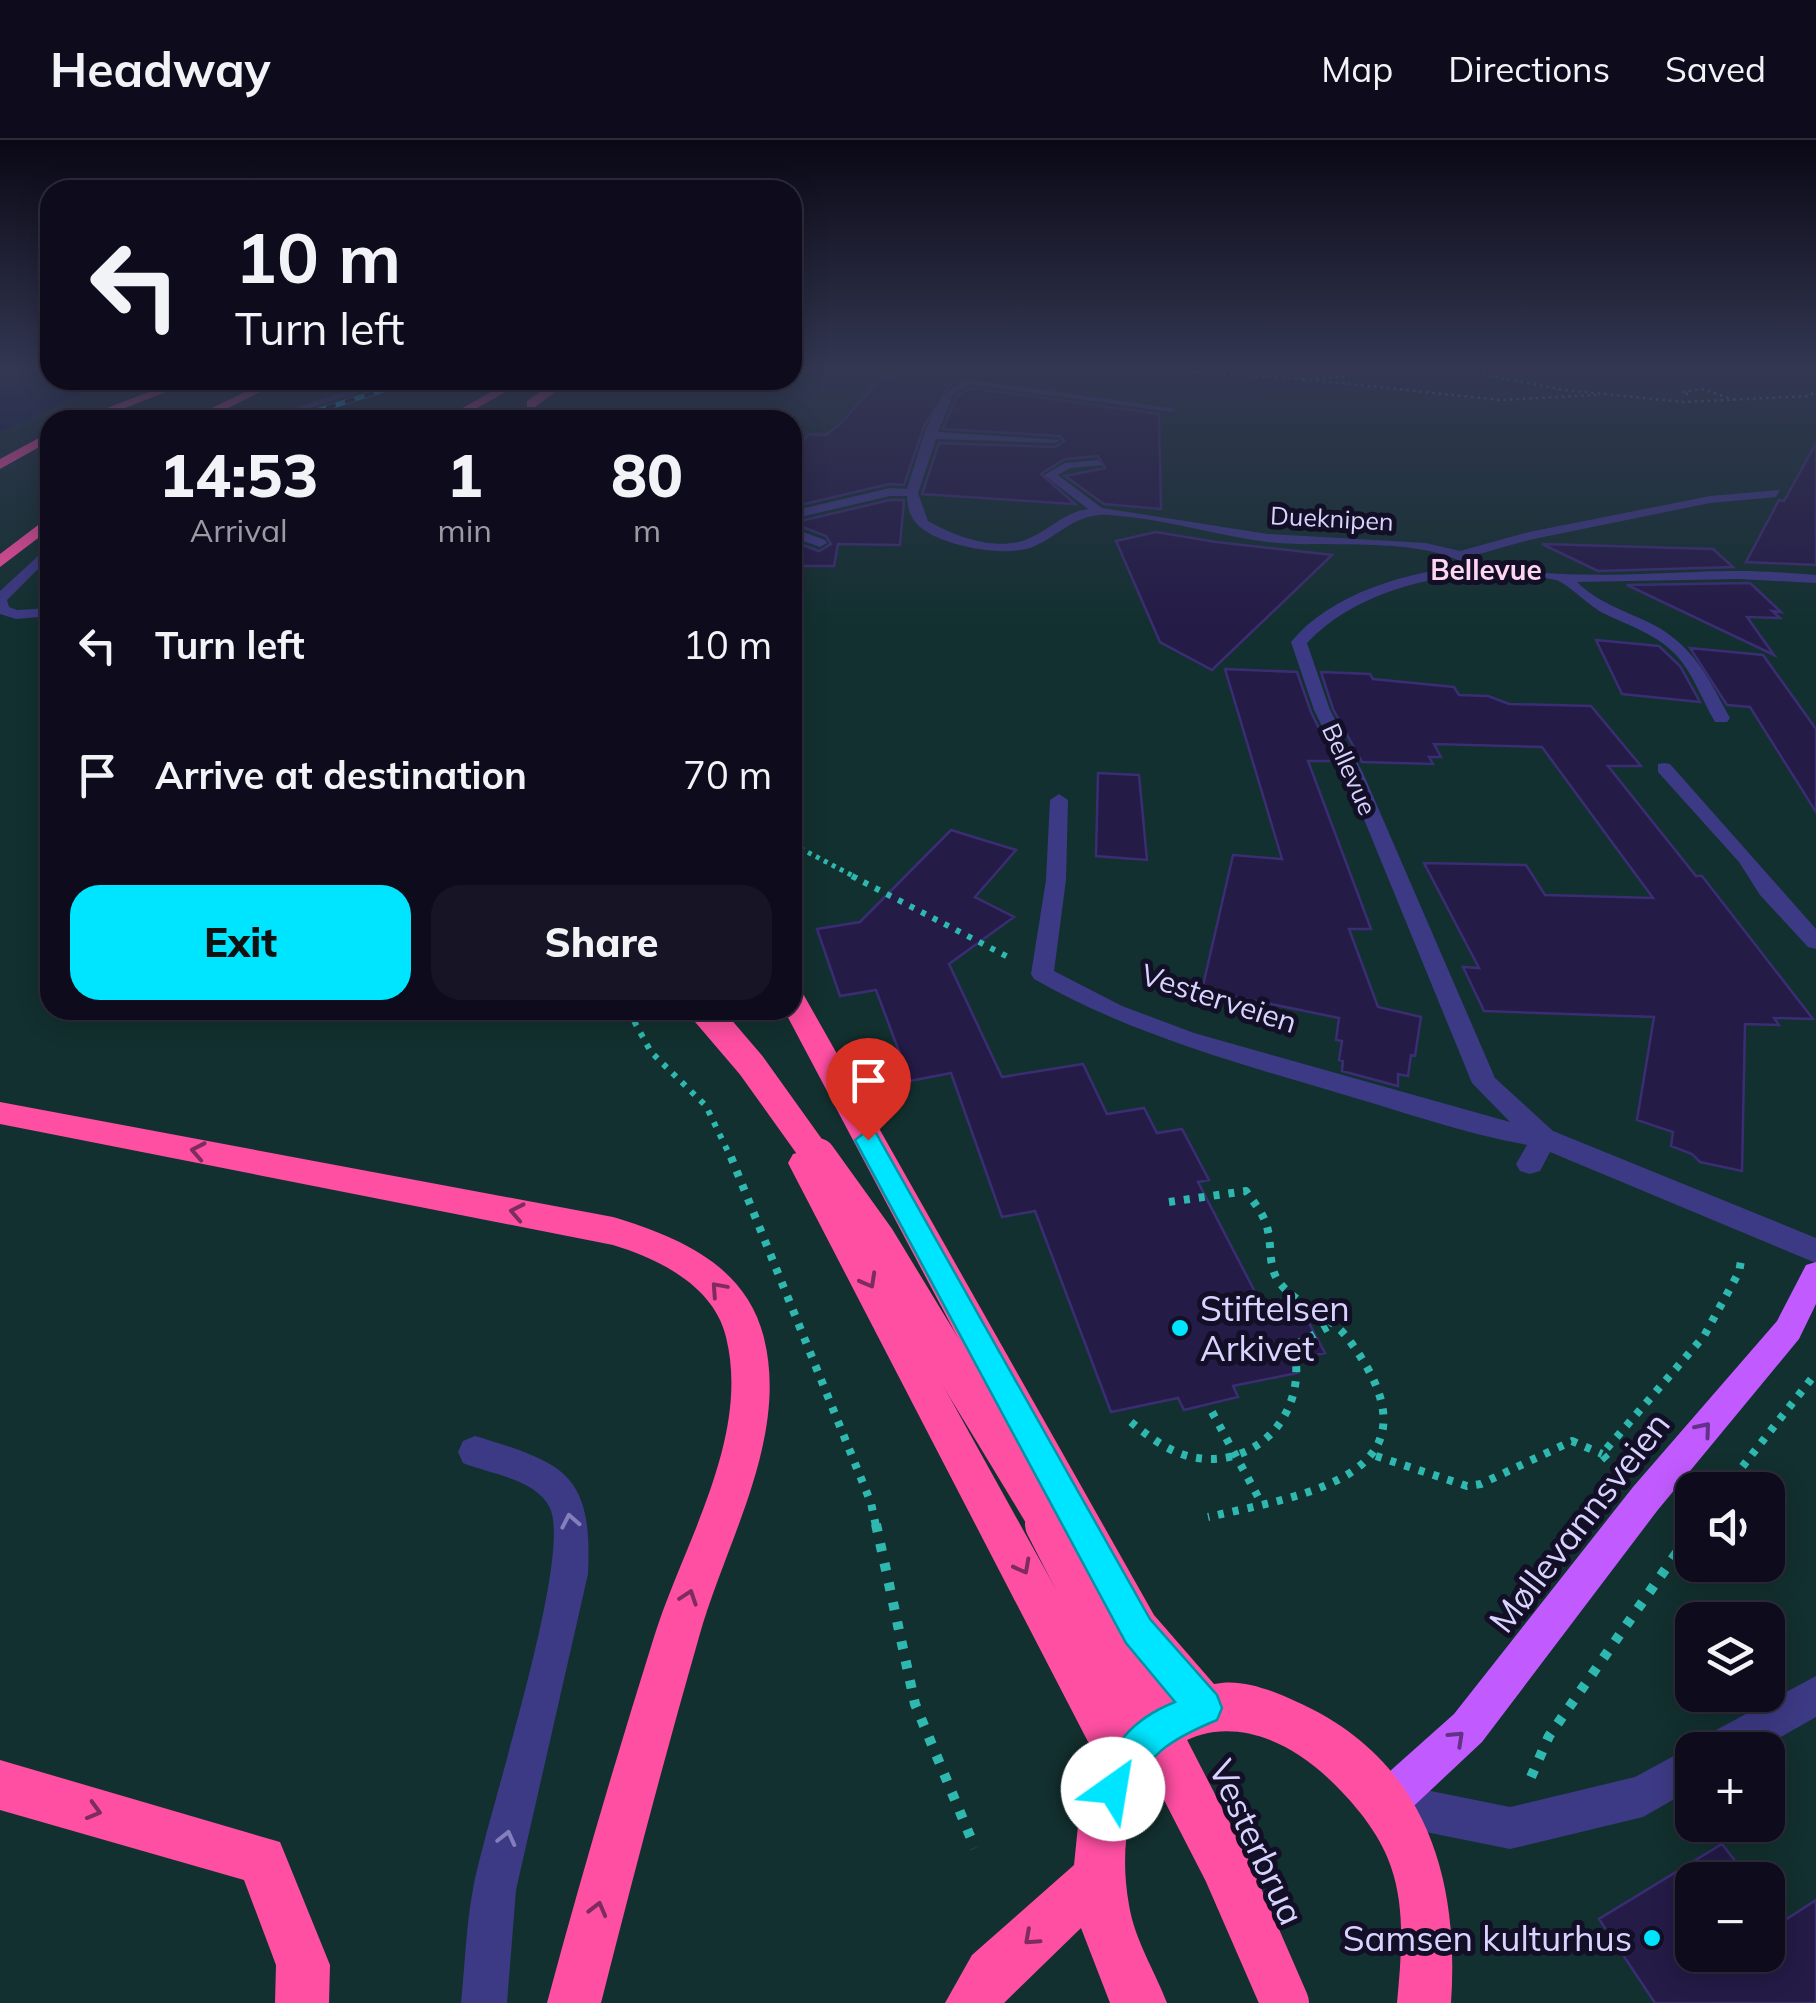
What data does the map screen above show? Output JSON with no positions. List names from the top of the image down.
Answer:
{
  "streets": {
    "highway": ["Vesterbrua"],
    "main road": ["Møllevannsveien"],
    "street": ["Dueknipen", "Bellevue", "Vesterveien"]
  },
  "crossings": [
    ["Dueknipen", "Bellevue"],
    ["Bellevue", "Vesterveien"]
  ],
  "one_way": ["Møllevannsveien"],
  "districts": ["Bellevue"],
  "places": ["Stiftelsen Arkivet", "Samsen kulturhus"],
  "page": {
    "header": "Headway",
    "nav": ["Map", "Directions", "Saved"],
    "turn": ["10 m", "Turn left"],
    "eta": [
      "14:53",
      "Arrival",
      "1",
      "min",
      "80",
      "m"
    ],
    "list": [
      {
        "name": "Turn left",
        "value": "10 m"
      },
      {
        "name": "Arrive at destination",
        "value": "70 m"
      }
    ],
    "buttons": ["Exit", "Share"],
    "map_buttons": ["+", "−"]
  }
}
